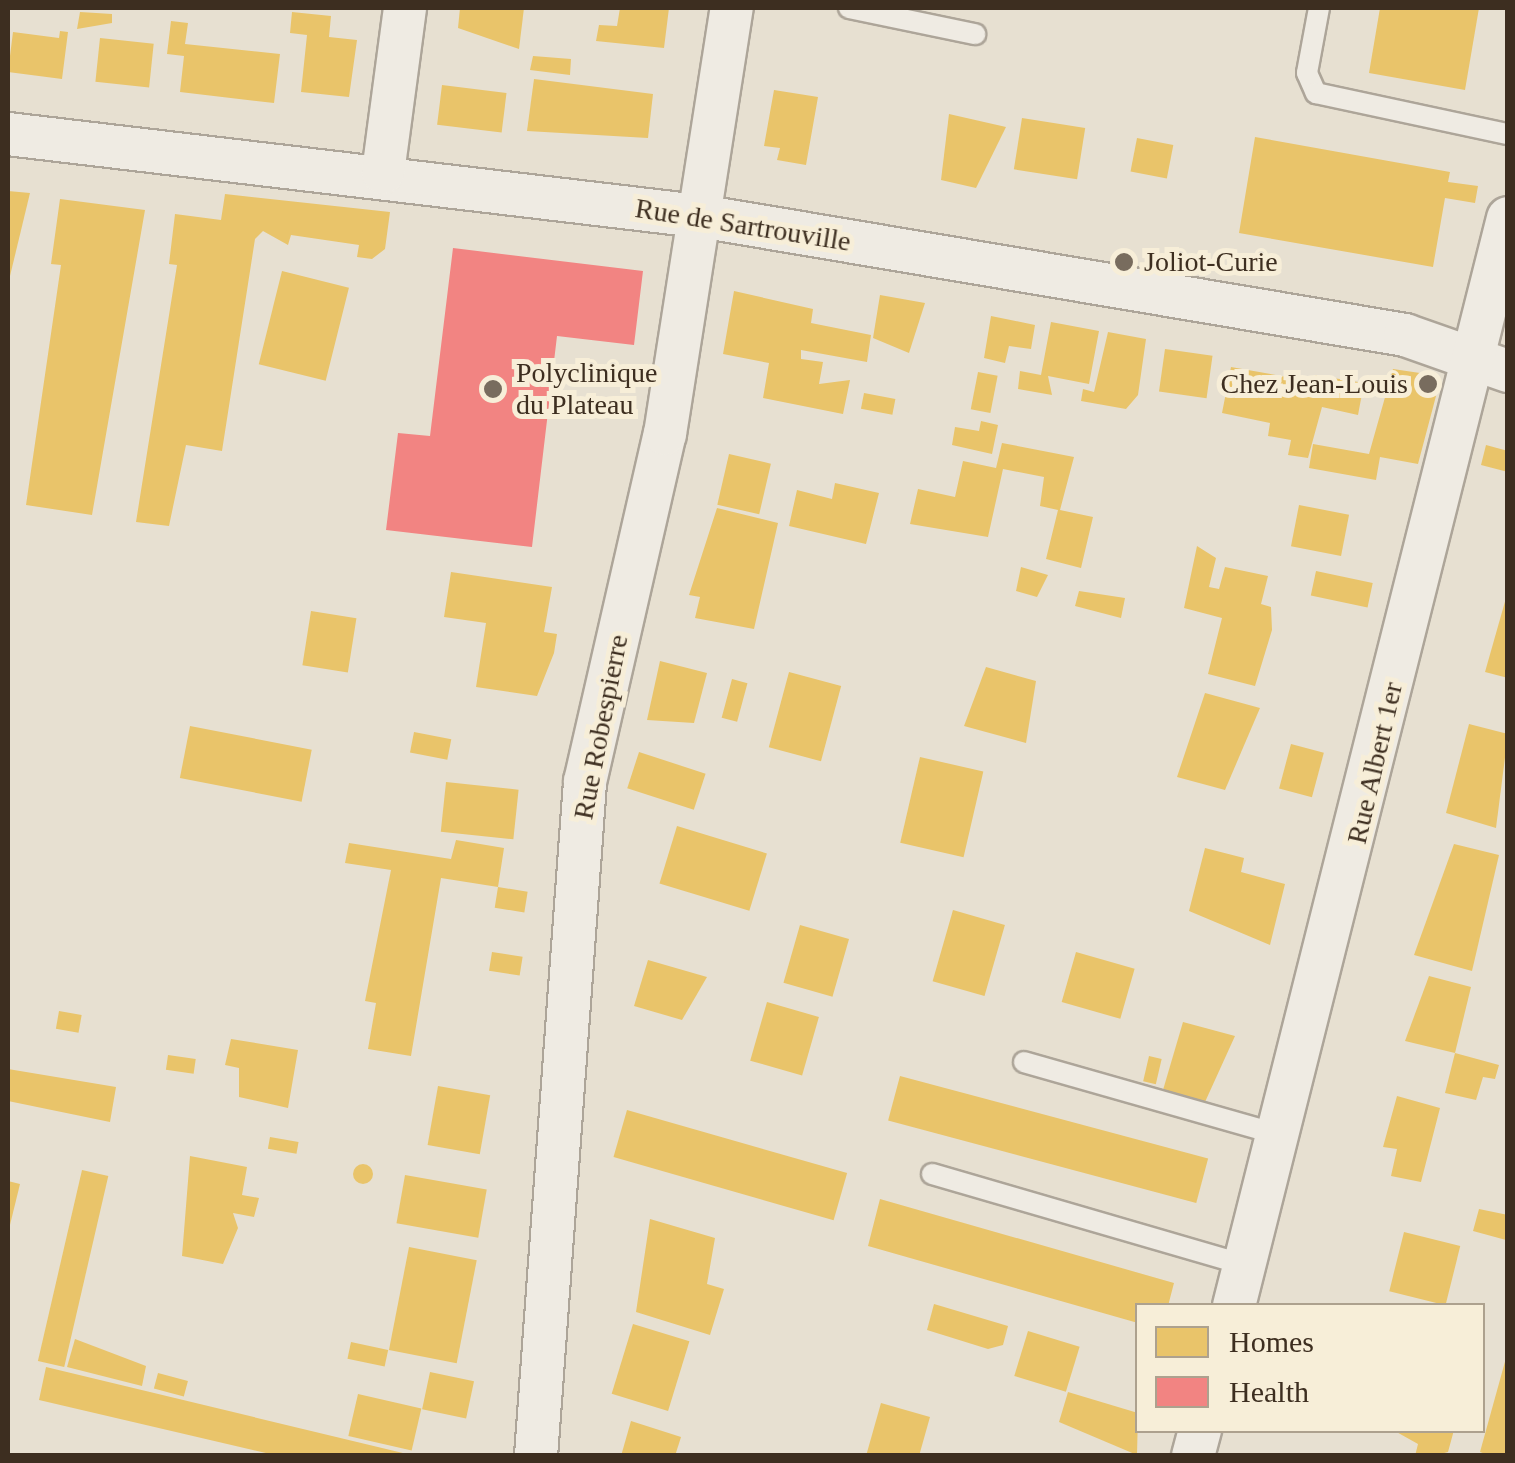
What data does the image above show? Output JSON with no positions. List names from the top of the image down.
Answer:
{
  "streets": {
    "street": ["Rue de Sartrouville", "Rue Robespierre", "Rue Albert 1er"]
  },
  "crossings": [
    ["Rue de Sartrouville", "Rue Robespierre"],
    ["Rue de Sartrouville", "Rue Albert 1er"]
  ],
  "places": ["Joliot-Curie", "Chez Jean-Louis", "Polyclinique du Plateau"],
  "legend": ["Homes", "Health"]
}
